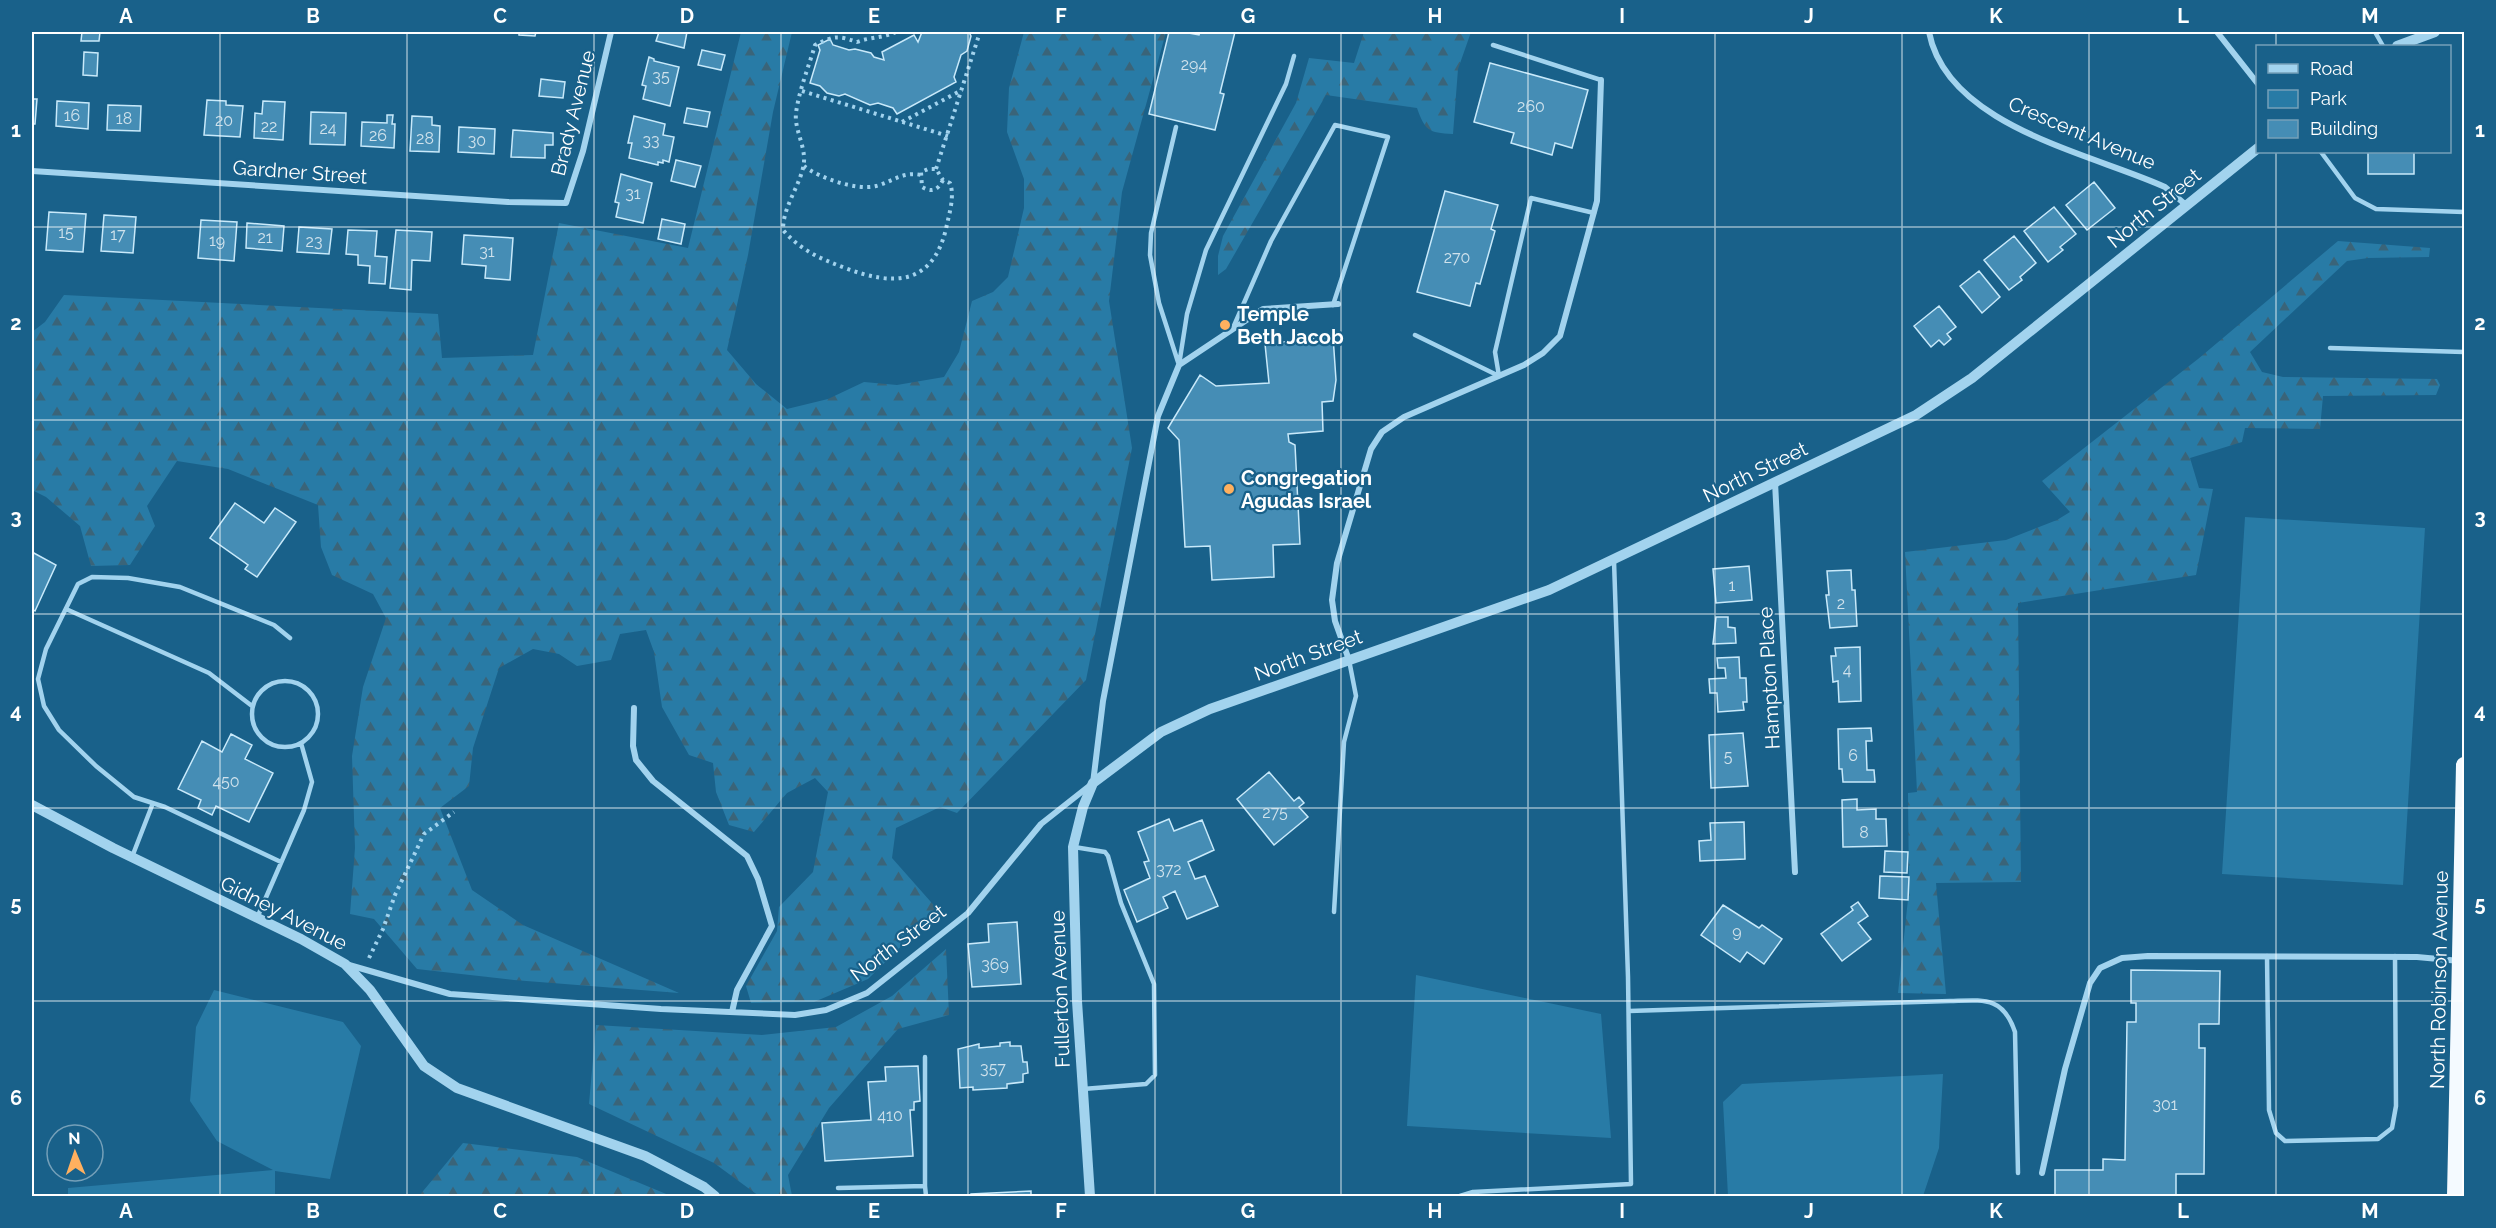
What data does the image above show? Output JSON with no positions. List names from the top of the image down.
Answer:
{
  "streets": {
    "highway": ["North Robinson Avenue"],
    "street": [
      "Brady Avenue",
      "Crescent Avenue",
      "Gardner Street",
      "North Street",
      "Hampton Place",
      "Gidney Avenue",
      "Fullerton Avenue"
    ]
  },
  "crossings": [
    ["Brady Avenue", "Gardner Street"],
    ["Crescent Avenue", "North Street"],
    ["North Street", "Hampton Place"],
    ["North Street", "Gidney Avenue"],
    ["North Street", "Fullerton Avenue"]
  ],
  "places": ["Temple Beth Jacob", "Congregation Agudas Israel"],
  "house_numbers": [
    "294",
    "35",
    "260",
    "16",
    "18",
    "20",
    "22",
    "24",
    "26",
    "28",
    "30",
    "33",
    "31",
    "15",
    "17",
    "21",
    "19",
    "23",
    "31",
    "270",
    "1",
    "2",
    "4",
    "6",
    "5",
    "450",
    "275",
    "8",
    "372",
    "9",
    "369",
    "357",
    "301",
    "410"
  ],
  "legend": ["Road", "Park", "Building"],
  "north": "top",
  "grid": {
    "columns": [
      "A",
      "B",
      "C",
      "D",
      "E",
      "F",
      "G",
      "H",
      "I",
      "J",
      "K",
      "L",
      "M"
    ],
    "rows": [
      "1",
      "2",
      "3",
      "4",
      "5",
      "6"
    ]
  }
}
